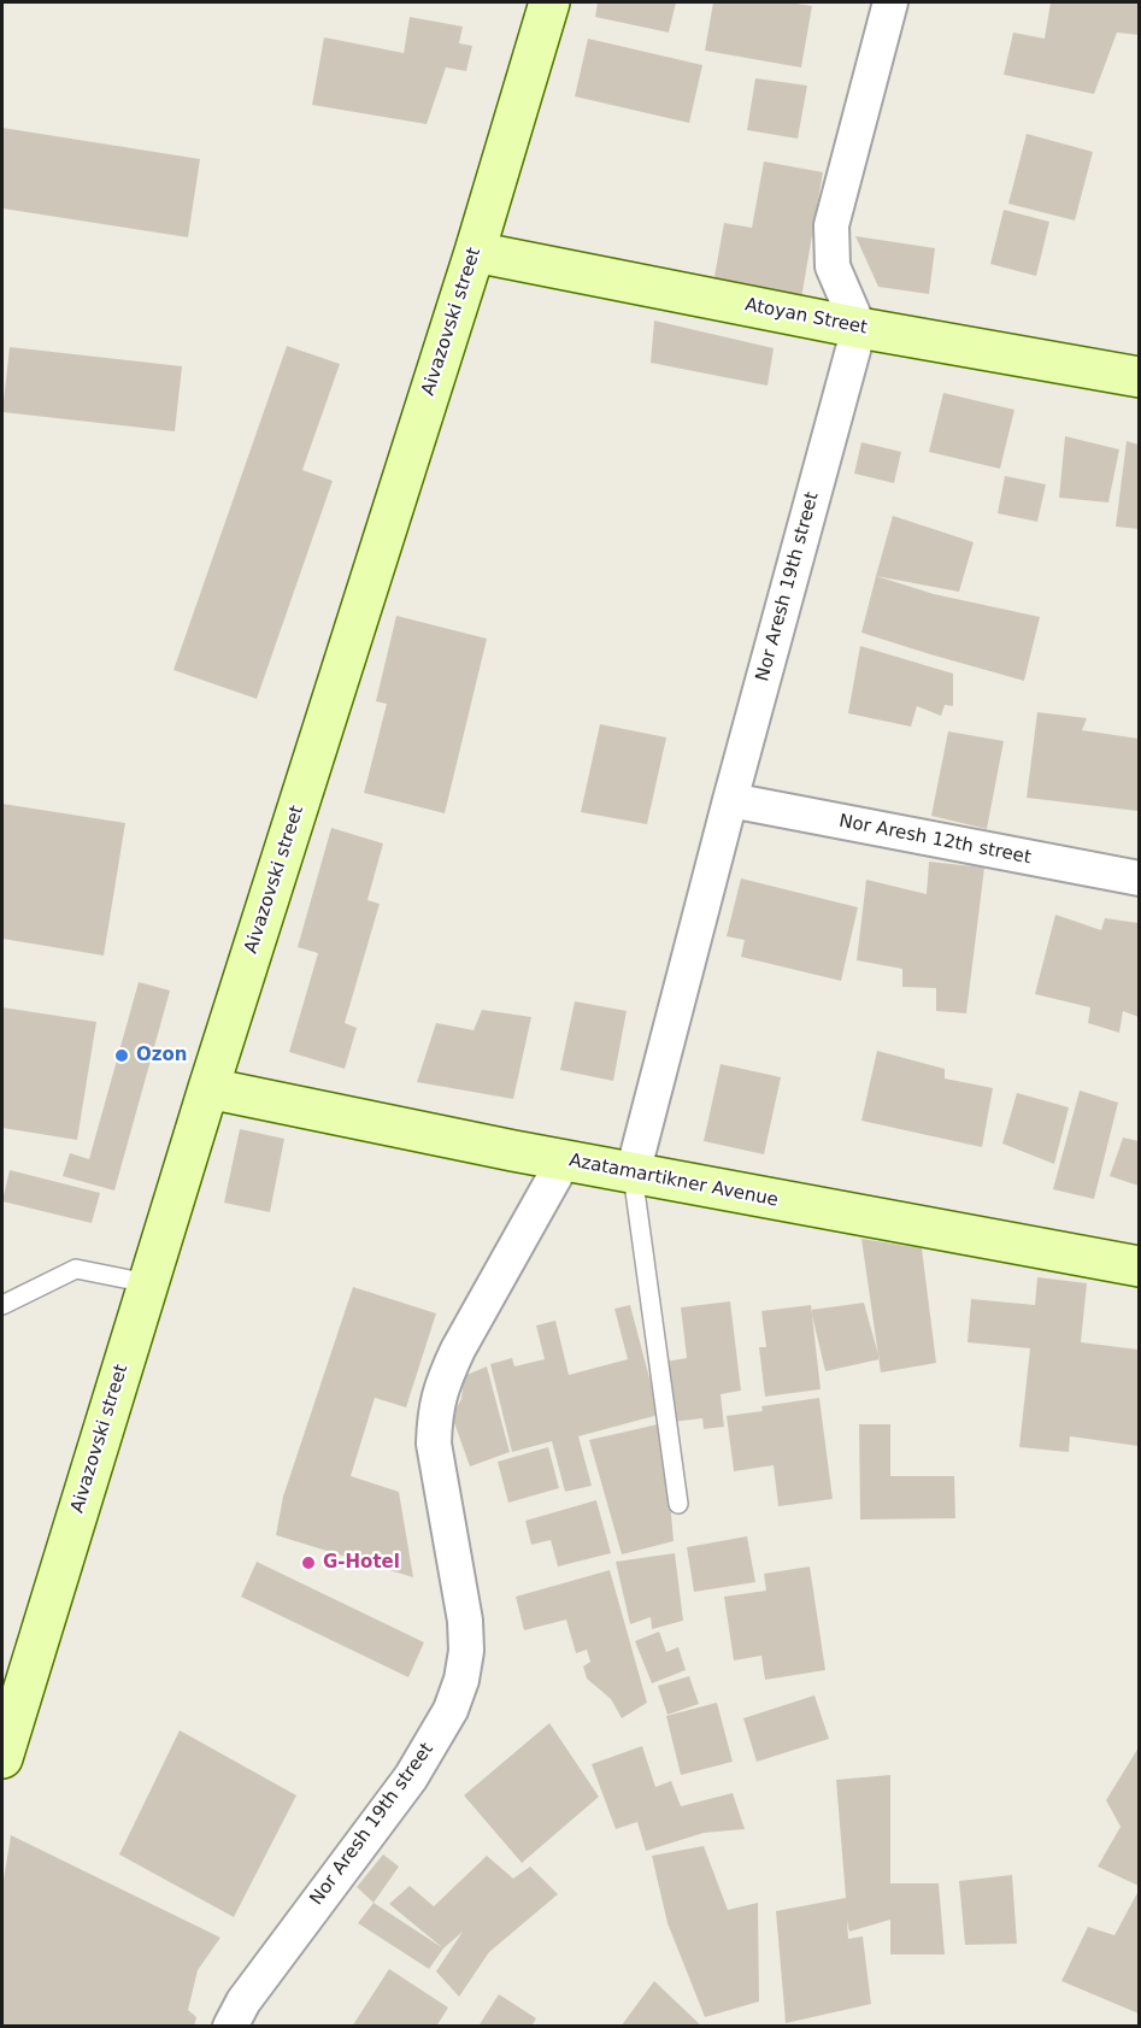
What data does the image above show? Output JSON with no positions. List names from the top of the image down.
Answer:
{
  "streets": {
    "main road": ["Atoyan Street", "Aivazovski street", "Azatamartikner Avenue"],
    "street": ["Nor Aresh 19th street", "Nor Aresh 12th street"]
  },
  "crossings": [
    ["Atoyan Street", "Aivazovski street"],
    ["Atoyan Street", "Nor Aresh 19th street"],
    ["Aivazovski street", "Azatamartikner Avenue"],
    ["Nor Aresh 19th street", "Nor Aresh 12th street"],
    ["Nor Aresh 19th street", "Azatamartikner Avenue"]
  ],
  "places": ["Ozon", "G-Hotel"]
}
